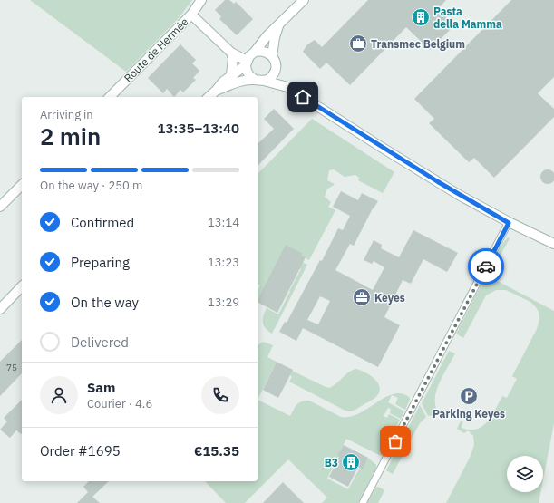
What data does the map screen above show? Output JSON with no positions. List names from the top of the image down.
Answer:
{
  "streets": {
    "street": ["Route de Hermée"]
  },
  "places": {
    "building": ["Pasta della Mamma", "B3"],
    "office": ["Transmec Belgium", "Keyes"],
    "parking": ["Parking Keyes"]
  },
  "house_numbers": ["75"],
  "page": {
    "heading": ["2 min", "Arriving in", "13:35–13:40"],
    "panel": [
      "Sam",
      "Courier · 4.6",
      "Order #1695",
      "€15.35"
    ],
    "bar": "On the way · 250 m",
    "list": [
      ["Confirmed", "13:14"],
      ["Preparing", "13:23"],
      ["On the way", "13:29"],
      "Delivered"
    ]
  }
}
